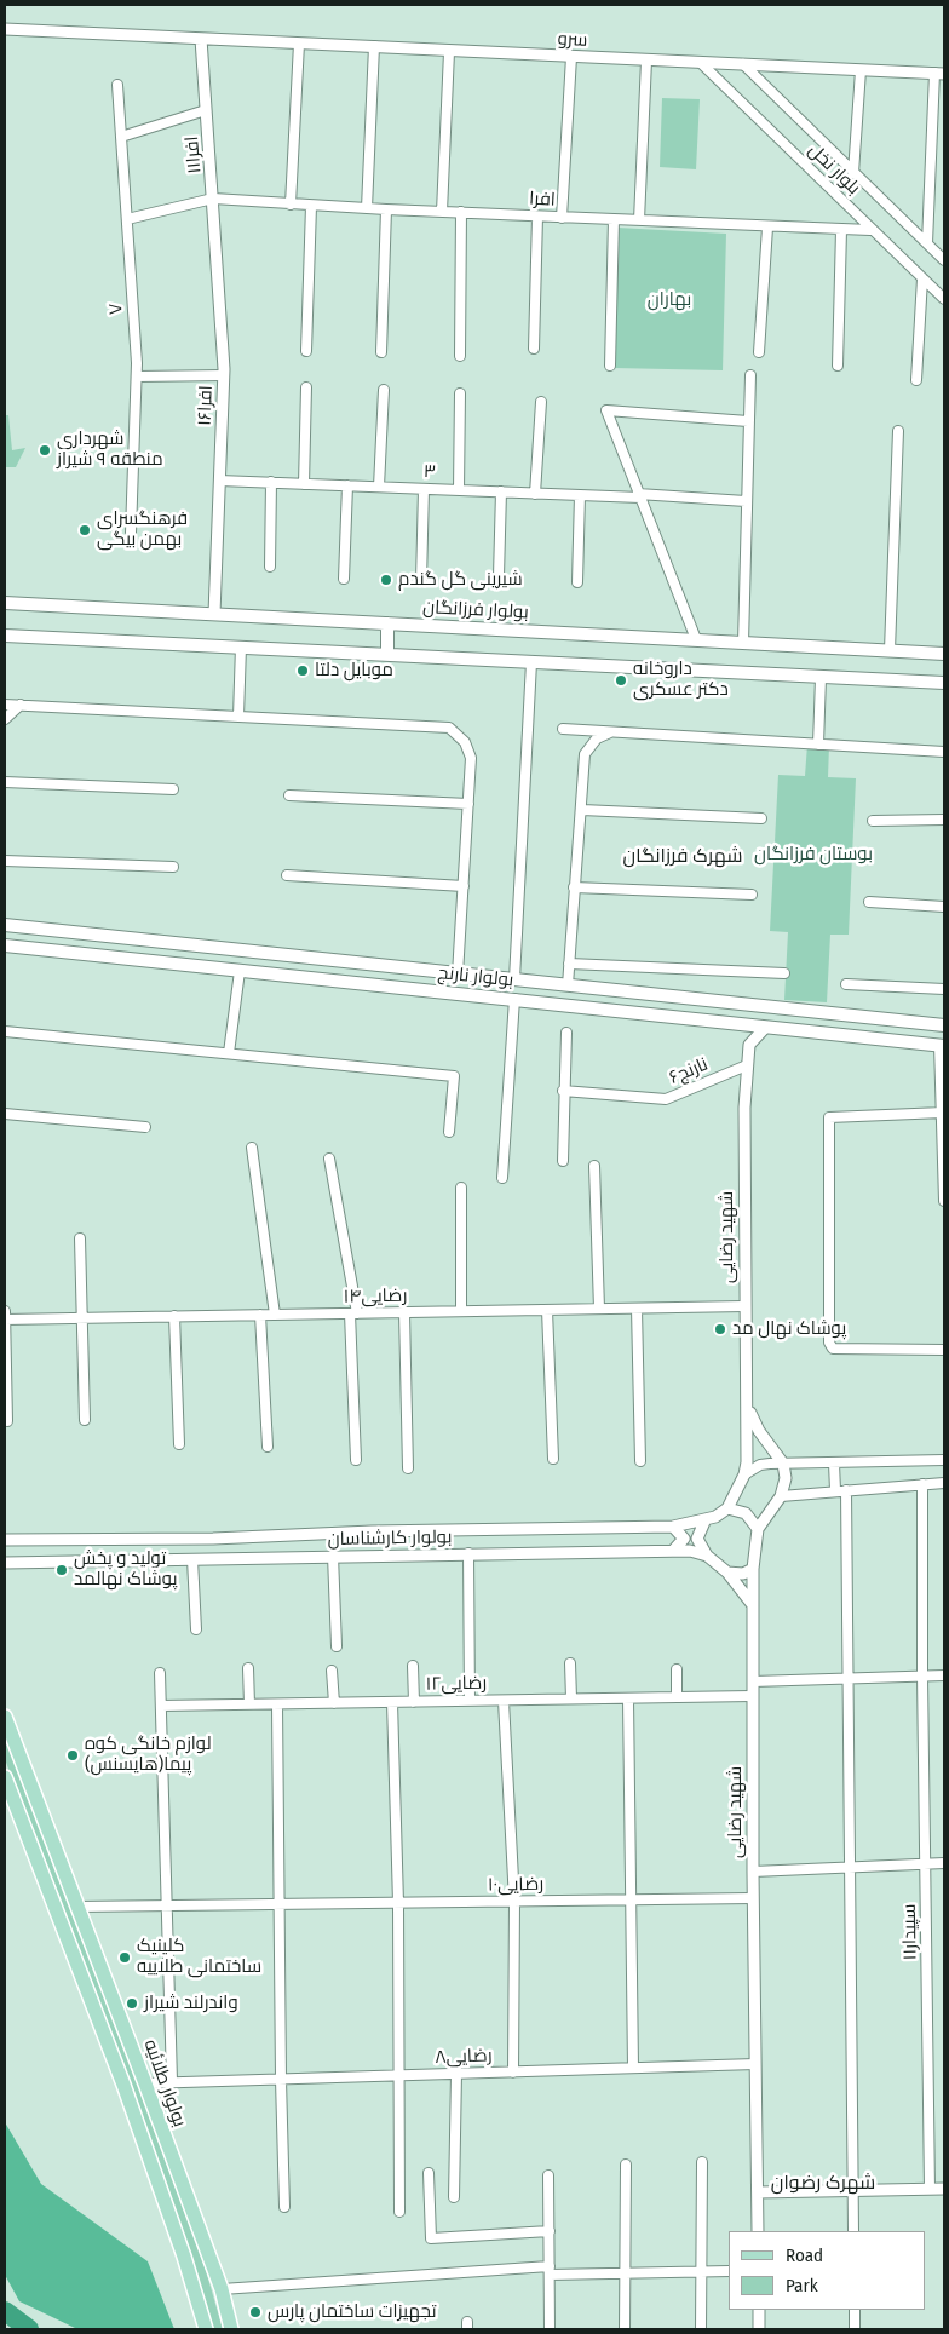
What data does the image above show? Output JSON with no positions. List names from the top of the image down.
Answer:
{
  "streets": {
    "main road": ["بولوار فرزانگان", "بولوار نارنج", "بولوار طلائیه"],
    "street": [
      "سرو",
      "افرا۱۱",
      "بلوار نخل",
      "افرا",
      "۷",
      "۱۶افرا",
      "۳",
      "نارنج۶",
      "شهید رضایی",
      "رضایی۱۴",
      "بولوار کارشناسان",
      "رضایی۱۲",
      "رضایی۱۰",
      "سپیدار۱۱",
      "رضایی۸"
    ]
  },
  "crossings": [
    ["سرو", "افرا۱۱"],
    ["سرو", "بلوار نخل"],
    ["افرا۱۱", "افرا"],
    ["افرا۱۱", "۱۶افرا"],
    ["بلوار نخل", "افرا"],
    ["افرا", "۷"],
    ["افرا", "۱۶افرا"],
    ["۱۶افرا", "۳"],
    ["۱۶افرا", "بولوار فرزانگان"],
    ["نارنج۶", "شهید رضایی"],
    ["شهید رضایی", "رضایی۱۴"],
    ["شهید رضایی", "بولوار کارشناسان"],
    ["شهید رضایی", "رضایی۱۲"],
    ["شهید رضایی", "رضایی۱۰"],
    ["شهید رضایی", "رضایی۸"],
    ["رضایی۱۰", "بولوار طلائیه"],
    ["رضایی۸", "بولوار طلائیه"]
  ],
  "districts": ["شهرک فرزانگان", "شهرک رضوان"],
  "parks": ["بهاران", "بوستان فرزانگان"],
  "places": [
    "شهرداری منطقه ۹ شیراز",
    "فرهنگسرای بهمن بیگی",
    "شیرینی گل گندم",
    "موبایل دلتا",
    "داروخانه دکتر عسکری",
    "پوشاک نهال مد",
    "تولید و پخش پوشاک نهالمد",
    "لوازم خانگی کوه پیما(هایسنس)",
    "کلینیک ساختمانی طلاییه",
    "واندرلند شیراز",
    "تجهیزات ساختمان پارس"
  ],
  "legend": ["Road", "Park"]
}
